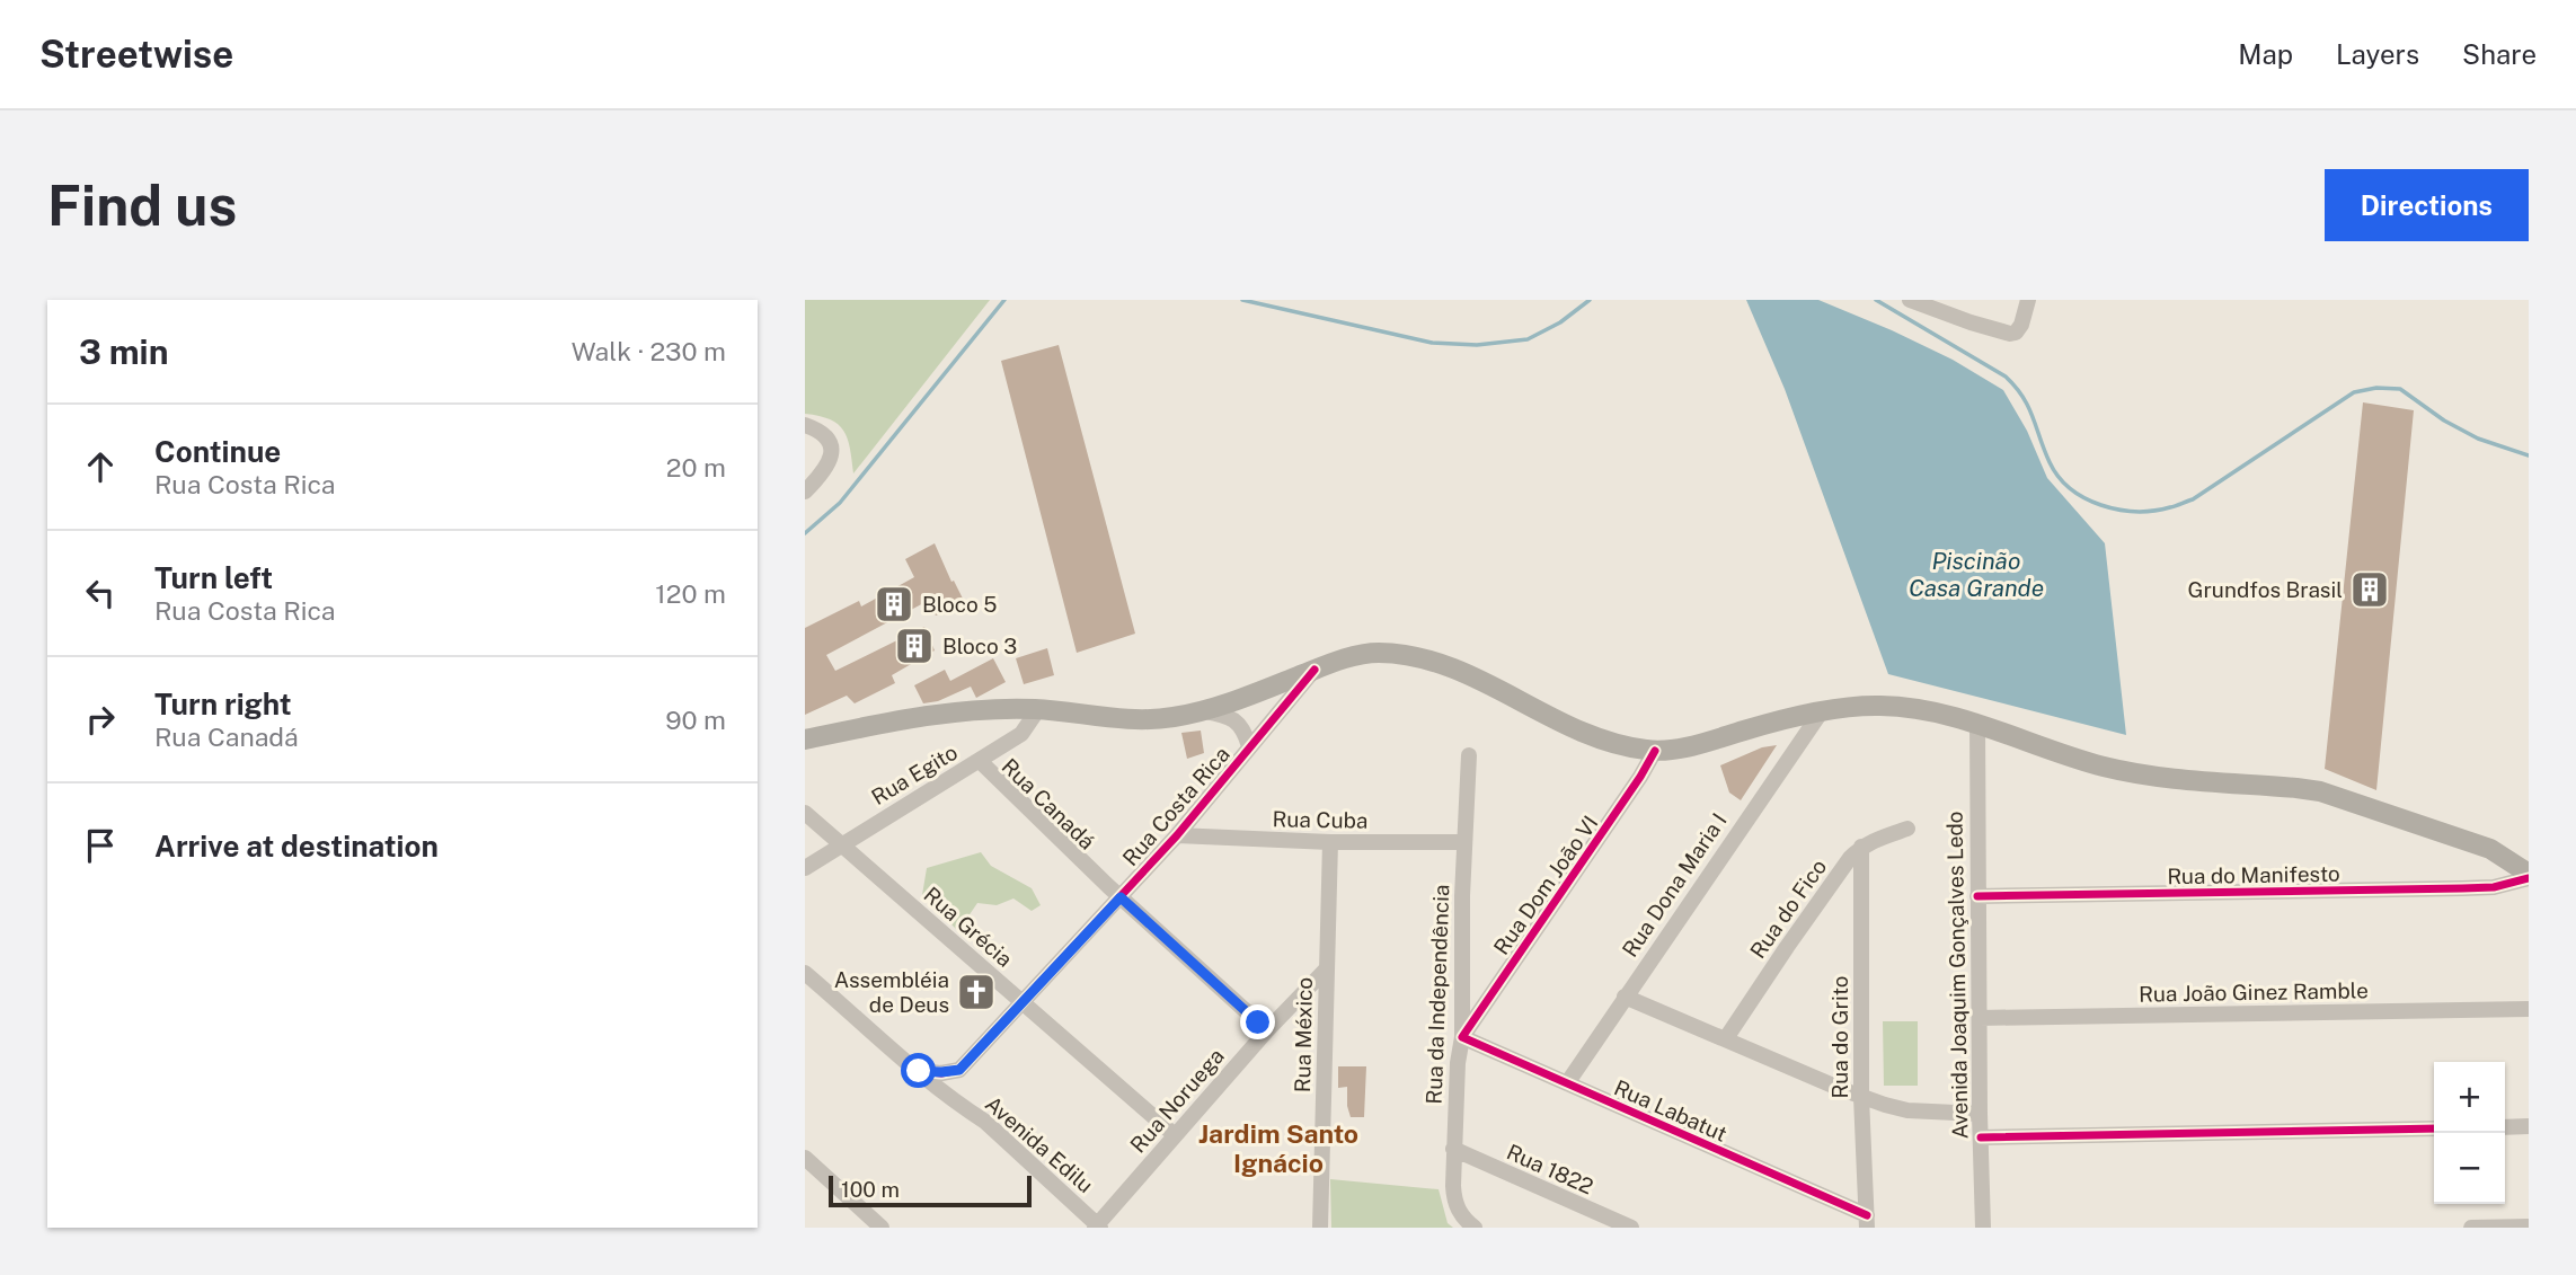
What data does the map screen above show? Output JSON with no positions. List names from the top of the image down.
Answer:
{
  "streets": {
    "street": [
      "Rua Egito",
      "Rua Canadá",
      "Rua Costa Rica",
      "Rua Cuba",
      "Rua do Manifesto",
      "Rua Dom João VI",
      "Rua Dona Maria I",
      "Rua do Fico",
      "Rua Grécia",
      "Avenida Joaquim Gonçalves Ledo",
      "Rua João Ginez Ramble",
      "Rua da Independência",
      "Rua México",
      "Rua do Grito",
      "Rua Noruega",
      "Rua Labatut",
      "Avenida Edilu",
      "Rua 1822"
    ]
  },
  "crossings": [
    ["Rua Egito", "Rua Canadá"],
    ["Rua Egito", "Rua Grécia"],
    ["Rua Canadá", "Rua Costa Rica"],
    ["Rua Canadá", "Rua Noruega"],
    ["Rua Costa Rica", "Rua Cuba"],
    ["Rua Costa Rica", "Rua Grécia"],
    ["Rua Cuba", "Rua da Independência"],
    ["Rua Cuba", "Rua México"],
    ["Rua do Manifesto", "Avenida Joaquim Gonçalves Ledo"],
    ["Rua Dom João VI", "Rua da Independência"],
    ["Rua Dom João VI", "Rua Labatut"],
    ["Rua Dona Maria I", "Rua Labatut"],
    ["Rua do Fico", "Rua do Grito"],
    ["Rua Grécia", "Rua Noruega"],
    ["Avenida Joaquim Gonçalves Ledo", "Rua João Ginez Ramble"],
    ["Rua da Independência", "Rua Labatut"],
    ["Rua da Independência", "Rua 1822"],
    ["Rua México", "Rua Noruega"],
    ["Rua do Grito", "Rua Labatut"],
    ["Rua Noruega", "Avenida Edilu"]
  ],
  "districts": ["Jardim Santo Ignácio"],
  "water": ["Piscinão Casa Grande"],
  "places": {
    "building": ["Grundfos Brasil", "Bloco 5", "Bloco 3"],
    "church": ["Assembléia de Deus"]
  },
  "scale_bar": "100 m",
  "page": {
    "header": "Streetwise",
    "nav": ["Map", "Layers", "Share"],
    "buttons": "Directions",
    "title": "Find us",
    "heading": ["3 min", "Walk · 230 m"],
    "list": [
      ["Continue", "Rua Costa Rica", "20 m"],
      ["Turn left", "Rua Costa Rica", "120 m"],
      ["Turn right", "Rua Canadá", "90 m"],
      "Arrive at destination"
    ],
    "map_buttons": ["+", "−"],
    "scale": "100 m"
  }
}
